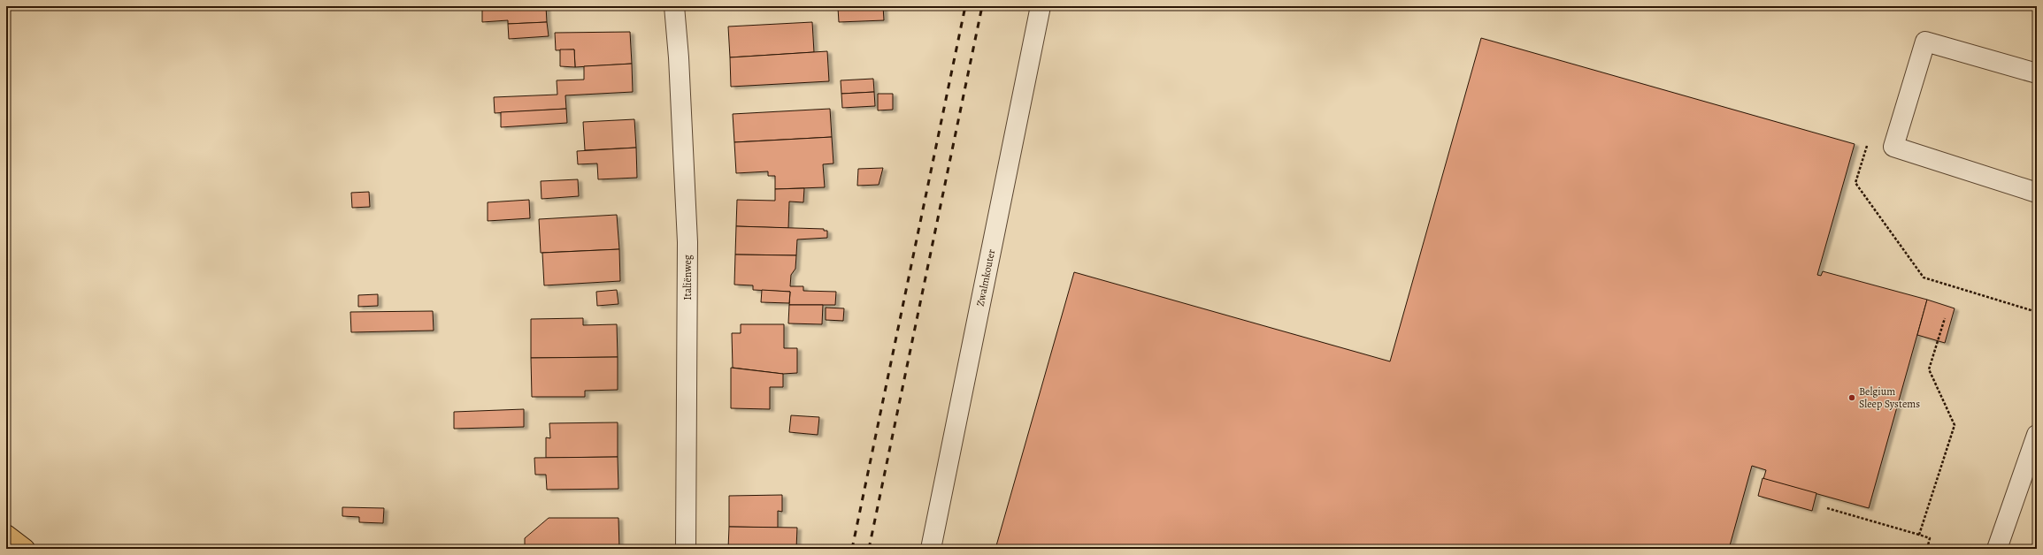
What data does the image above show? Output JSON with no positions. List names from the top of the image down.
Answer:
{
  "streets": {
    "street": ["Italiënweg", "Zwalmkouter"]
  },
  "places": ["Belgium Sleep Systems"]
}
